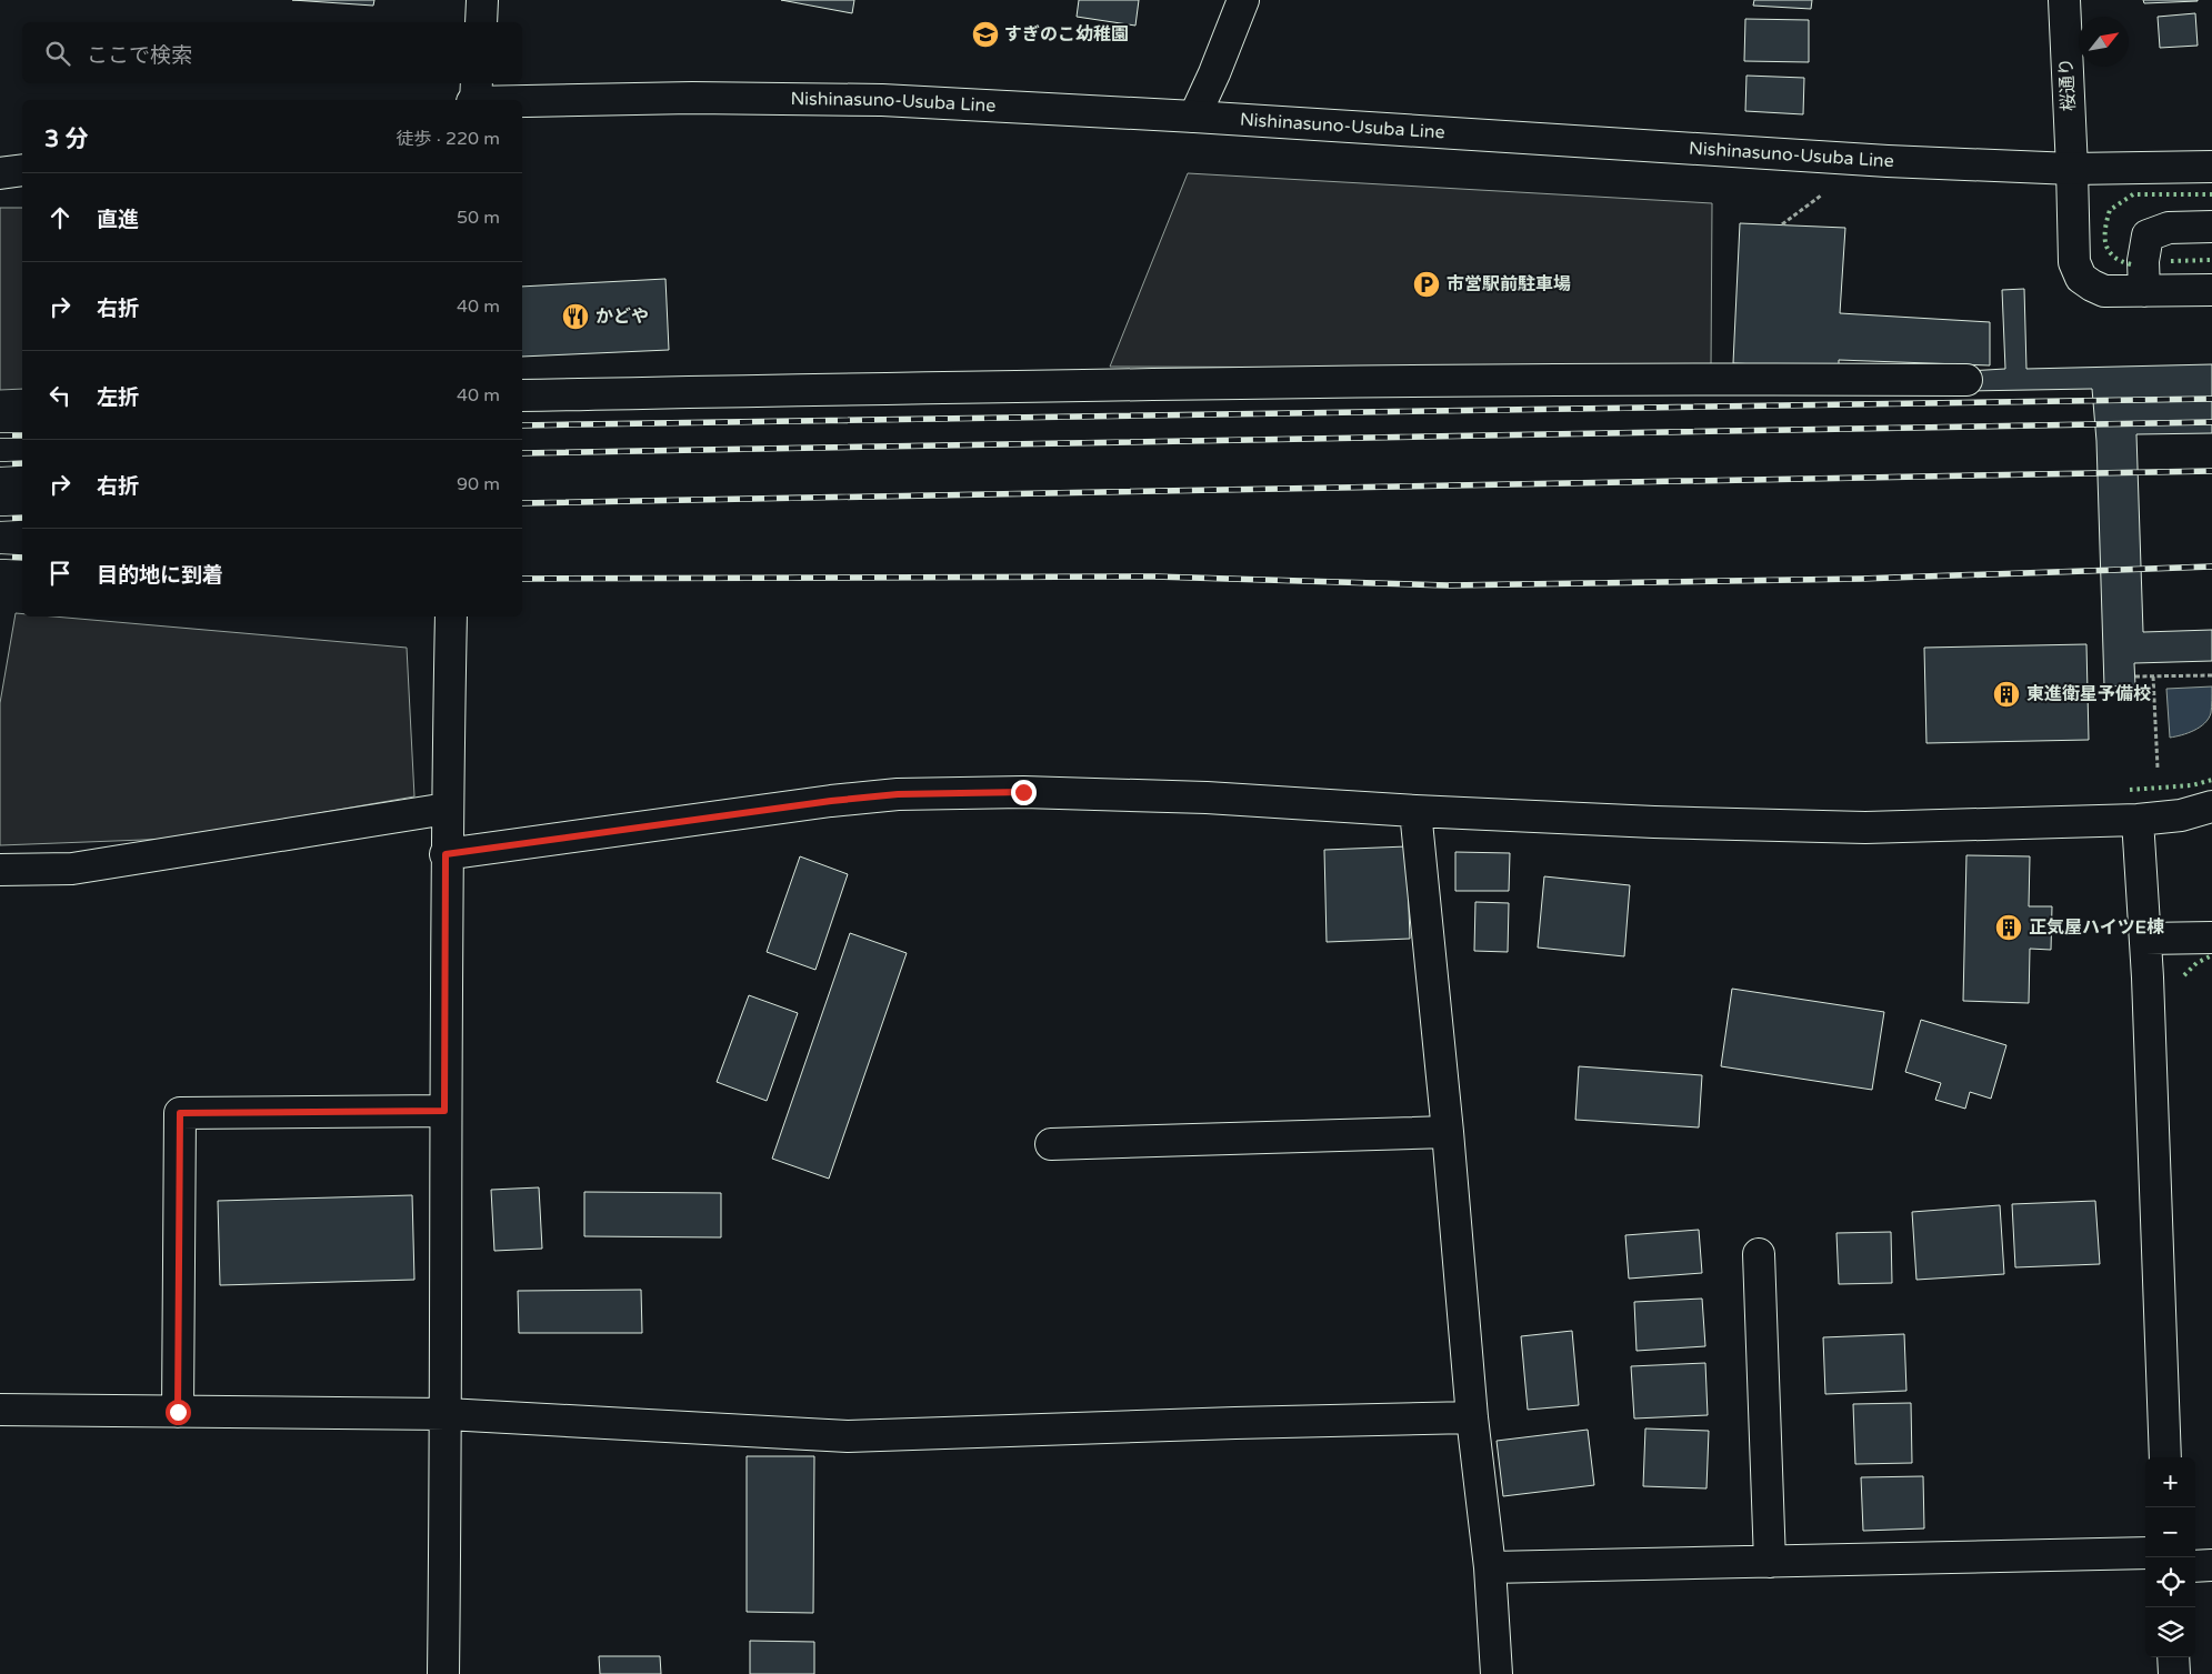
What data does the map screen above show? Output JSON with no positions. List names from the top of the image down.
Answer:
{
  "streets": {
    "street": ["桜通り", "Nishinasuno-Usuba Line"]
  },
  "crossings": [
    ["桜通り", "Nishinasuno-Usuba Line"]
  ],
  "places": {
    "school or university": ["すぎのこ幼稚園"],
    "parking": ["市営駅前駐車場"],
    "restaurant": ["かどや"],
    "building": ["東進衛星予備校", "正気屋ハイツE棟"]
  },
  "north": "top right",
  "page": {
    "search": "ここで検索",
    "heading": ["3 分", "徒歩 · 220 m"],
    "list": [
      ["直進", "50 m"],
      ["右折", "40 m"],
      ["左折", "40 m"],
      ["右折", "90 m"],
      "目的地に到着"
    ],
    "map_buttons": ["+", "−"]
  }
}
